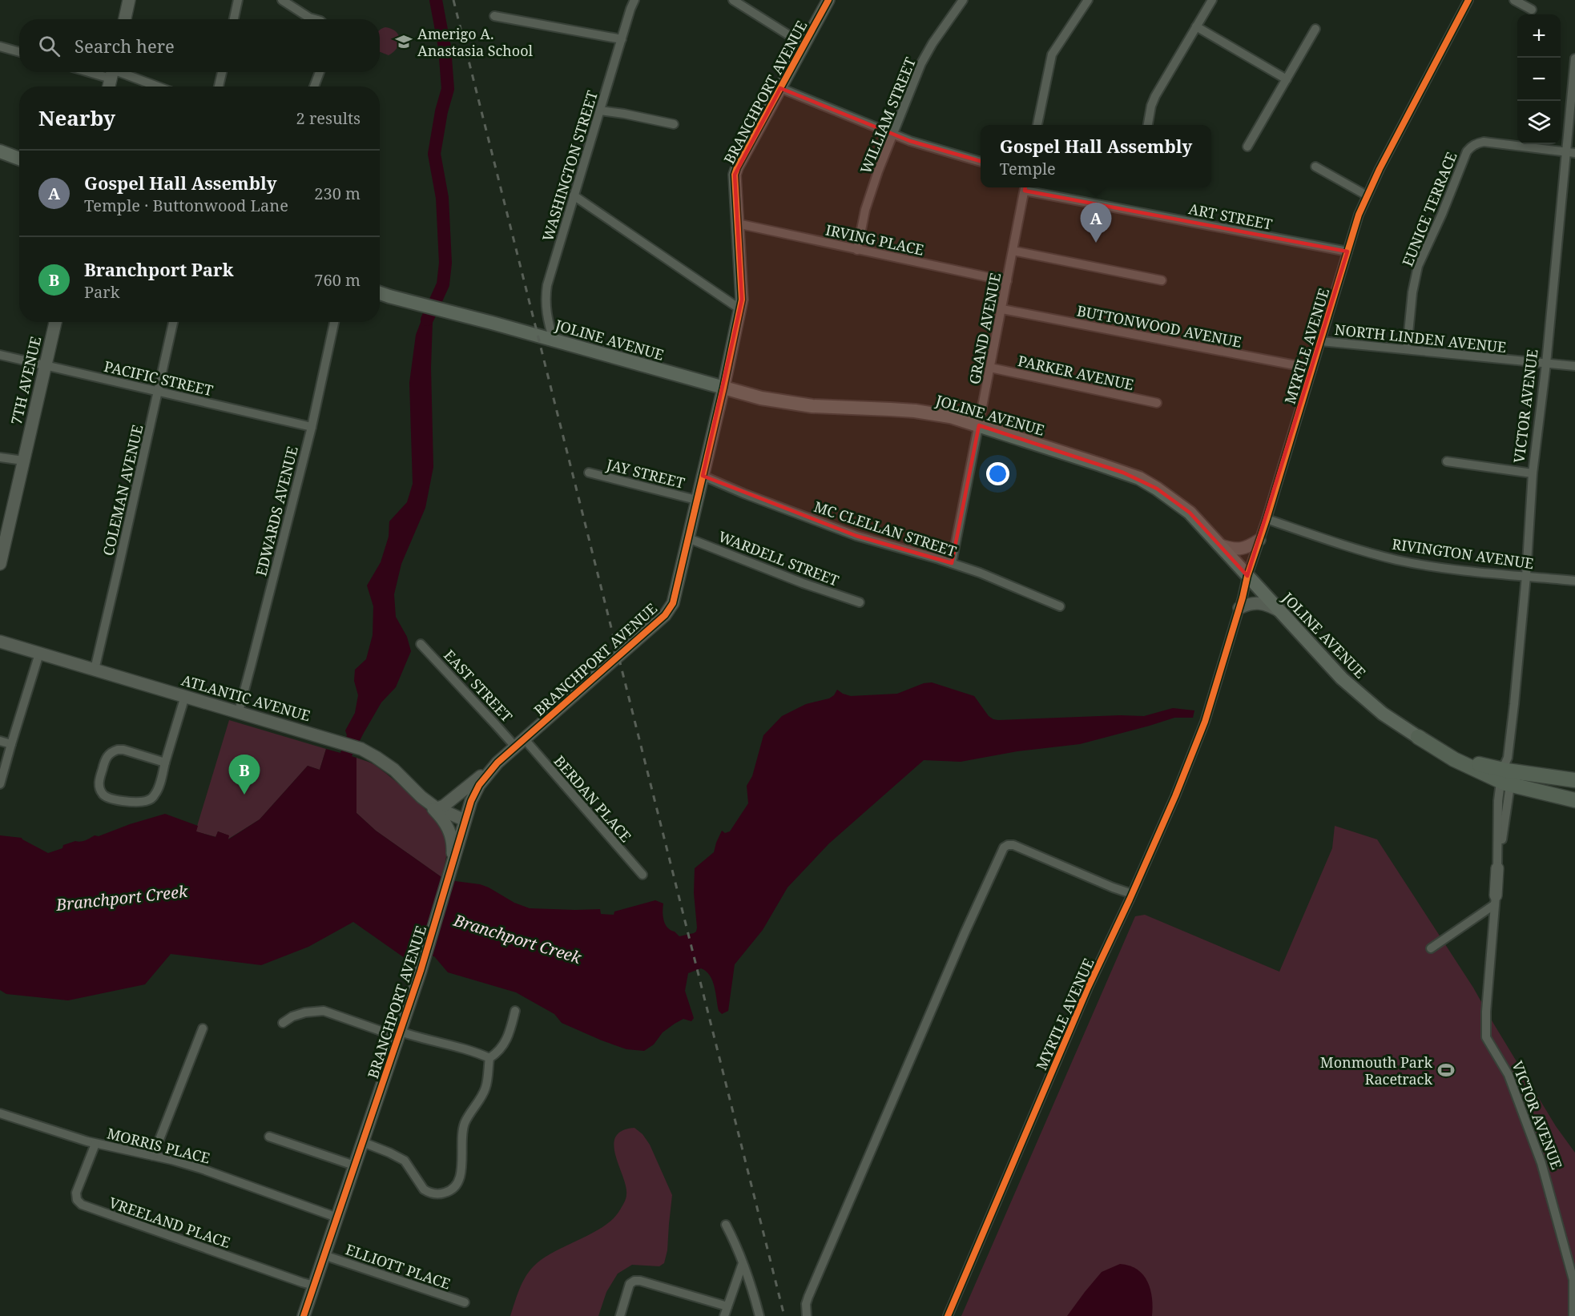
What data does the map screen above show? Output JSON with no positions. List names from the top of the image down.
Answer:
{
  "streets": {
    "main road": ["JOLINE AVENUE"],
    "street": [
      "BRANCHPORT AVENUE",
      "WILLIAM STREET",
      "WASHINGTON STREET",
      "EUNICE TERRACE",
      "ART STREET",
      "IRVING PLACE",
      "BUTTONWOOD AVENUE",
      "GRAND AVENUE",
      "NORTH LINDEN AVENUE",
      "MYRTLE AVENUE",
      "PARKER AVENUE",
      "PACIFIC STREET",
      "7TH AVENUE",
      "VICTOR AVENUE",
      "JAY STREET",
      "COLEMAN AVENUE",
      "EDWARDS AVENUE",
      "MC CLELLAN STREET",
      "RIVINGTON AVENUE",
      "WARDELL STREET",
      "EAST STREET",
      "ATLANTIC AVENUE",
      "BERDAN PLACE",
      "MORRIS PLACE",
      "VREELAND PLACE",
      "ELLIOTT PLACE"
    ]
  },
  "crossings": [
    ["BRANCHPORT AVENUE", "IRVING PLACE"],
    ["BRANCHPORT AVENUE", "JOLINE AVENUE"],
    ["BRANCHPORT AVENUE", "JAY STREET"],
    ["BRANCHPORT AVENUE", "MC CLELLAN STREET"],
    ["BRANCHPORT AVENUE", "WARDELL STREET"],
    ["BRANCHPORT AVENUE", "EAST STREET"],
    ["BRANCHPORT AVENUE", "ATLANTIC AVENUE"],
    ["BRANCHPORT AVENUE", "BERDAN PLACE"],
    ["BRANCHPORT AVENUE", "MORRIS PLACE"],
    ["BRANCHPORT AVENUE", "VREELAND PLACE"],
    ["BRANCHPORT AVENUE", "ELLIOTT PLACE"],
    ["WILLIAM STREET", "IRVING PLACE"],
    ["WASHINGTON STREET", "JOLINE AVENUE"],
    ["EUNICE TERRACE", "NORTH LINDEN AVENUE"],
    ["EUNICE TERRACE", "VICTOR AVENUE"],
    ["ART STREET", "GRAND AVENUE"],
    ["ART STREET", "MYRTLE AVENUE"],
    ["IRVING PLACE", "GRAND AVENUE"],
    ["BUTTONWOOD AVENUE", "GRAND AVENUE"],
    ["BUTTONWOOD AVENUE", "MYRTLE AVENUE"],
    ["GRAND AVENUE", "JOLINE AVENUE"],
    ["GRAND AVENUE", "PARKER AVENUE"],
    ["GRAND AVENUE", "MC CLELLAN STREET"],
    ["NORTH LINDEN AVENUE", "MYRTLE AVENUE"],
    ["NORTH LINDEN AVENUE", "VICTOR AVENUE"],
    ["JOLINE AVENUE", "MYRTLE AVENUE"],
    ["MYRTLE AVENUE", "RIVINGTON AVENUE"],
    ["PACIFIC STREET", "7TH AVENUE"],
    ["PACIFIC STREET", "COLEMAN AVENUE"],
    ["PACIFIC STREET", "EDWARDS AVENUE"],
    ["VICTOR AVENUE", "RIVINGTON AVENUE"],
    ["COLEMAN AVENUE", "ATLANTIC AVENUE"],
    ["EDWARDS AVENUE", "ATLANTIC AVENUE"],
    ["EAST STREET", "BERDAN PLACE"],
    ["MORRIS PLACE", "VREELAND PLACE"]
  ],
  "water": ["Branchport Creek"],
  "places": {
    "school or university": ["Amerigo A. Anastasia School"],
    "sports": ["Monmouth Park Racetrack"]
  },
  "page": {
    "map_buttons": ["+", "−"],
    "search": "Search here",
    "heading": ["Nearby", "2 results"],
    "popup": ["Gospel Hall Assembly", "Temple"],
    "list": [
      {
        "mark": "A",
        "name": "Gospel Hall Assembly",
        "note": "Temple · Buttonwood Lane",
        "value": "230 m"
      },
      {
        "mark": "B",
        "name": "Branchport Park",
        "note": "Park",
        "value": "760 m"
      }
    ],
    "pins": ["A", "B"]
  }
}
